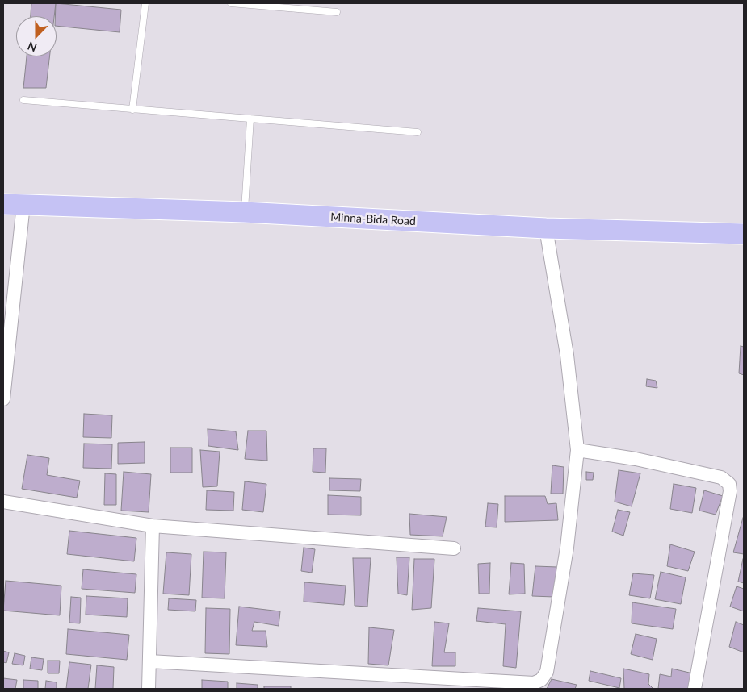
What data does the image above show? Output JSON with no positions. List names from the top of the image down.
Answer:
{
  "streets": {
    "main road": ["Minna-Bida Road"]
  },
  "north": "bottom"
}
